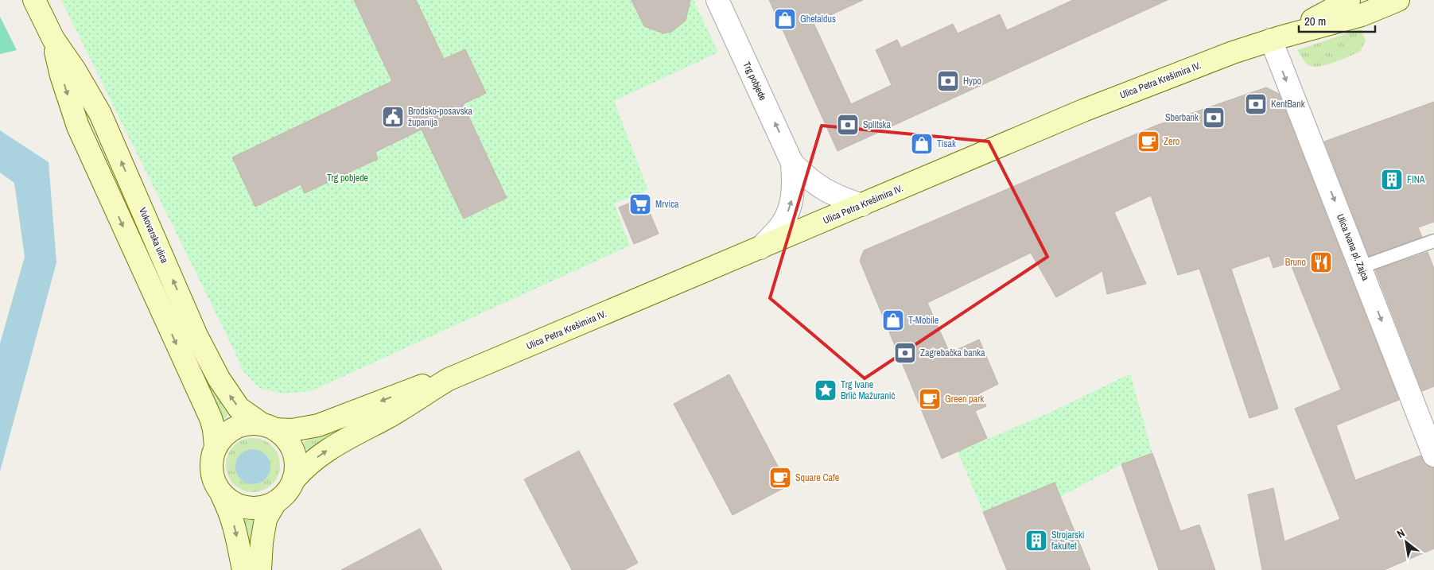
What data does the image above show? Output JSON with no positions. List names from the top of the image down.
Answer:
{
  "streets": {
    "main road": ["Ulica Petra Krešimira IV.", "Vukovarska ulica"],
    "street": ["Trg pobjede", "Ulica Ivana pl. Zajca"]
  },
  "crossings": [
    ["Ulica Petra Krešimira IV.", "Trg pobjede"],
    ["Ulica Petra Krešimira IV.", "Vukovarska ulica"],
    ["Ulica Petra Krešimira IV.", "Ulica Ivana pl. Zajca"]
  ],
  "one_way": ["Trg pobjede", "Ulica Ivana pl. Zajca"],
  "parks": ["Trg pobjede"],
  "places": {
    "shop": ["Ghetaldus", "Tisak", "T-Mobile"],
    "bank": [
      "Hypo",
      "KentBank",
      "Sberbank",
      "Splitska",
      "Zagrebačka banka"
    ],
    "public building": ["Brodsko-posavska županija"],
    "cafe": ["Zero", "Green park", "Square Cafe"],
    "building": ["FINA", "Strojarski fakultet"],
    "supermarket": ["Mrvica"],
    "restaurant": ["Bruno"],
    "place": ["Trg Ivane Brlić Mažuranić"]
  },
  "scale_bar": "20 m",
  "north": "top left"
}
